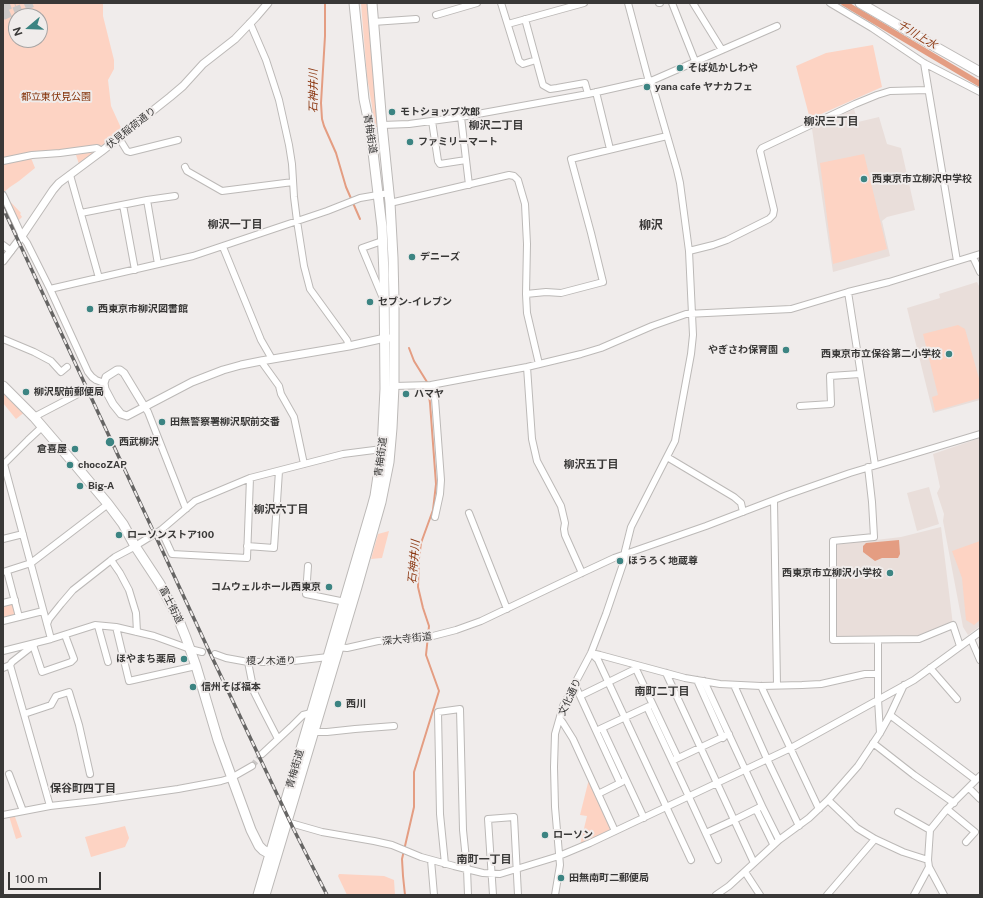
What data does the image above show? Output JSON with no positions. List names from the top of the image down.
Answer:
{
  "streets": {
    "main road": ["青梅街道", "富士街道"],
    "street": [
      "伏見稲荷通り",
      "深大寺街道",
      "榎ノ木通り",
      "文化通り"
    ]
  },
  "crossings": [
    ["青梅街道", "富士街道"],
    ["青梅街道", "深大寺街道"],
    ["青梅街道", "榎ノ木通り"]
  ],
  "districts": [
    "柳沢三丁目",
    "柳沢二丁目",
    "柳沢一丁目",
    "柳沢",
    "柳沢五丁目",
    "柳沢六丁目",
    "南町二丁目",
    "保谷町四丁目",
    "南町一丁目"
  ],
  "water": ["千川上水", "石神井川"],
  "parks": ["都立東伏見公園"],
  "places": [
    "そば処かしわや",
    "yana cafe ヤナカフェ",
    "モトショップ次郎",
    "ファミリーマート",
    "西東京市立柳沢中学校",
    "デニーズ",
    "セブン-イレブン",
    "西東京市柳沢図書館",
    "やぎさわ保育園",
    "西東京市立保谷第二小学校",
    "柳沢駅前郵便局",
    "ハマヤ",
    "田無警察署柳沢駅前交番",
    "西武柳沢",
    "倉喜屋",
    "chocoZAP",
    "Big-A",
    "ローソンストア100",
    "ほうろく地蔵尊",
    "西東京市立柳沢小学校",
    "コムウェルホール西東京",
    "ほやまち薬局",
    "信州そば福本",
    "西川",
    "ローソン",
    "田無南町二郵便局"
  ],
  "scale_bar": "100 m",
  "north": "left"
}
